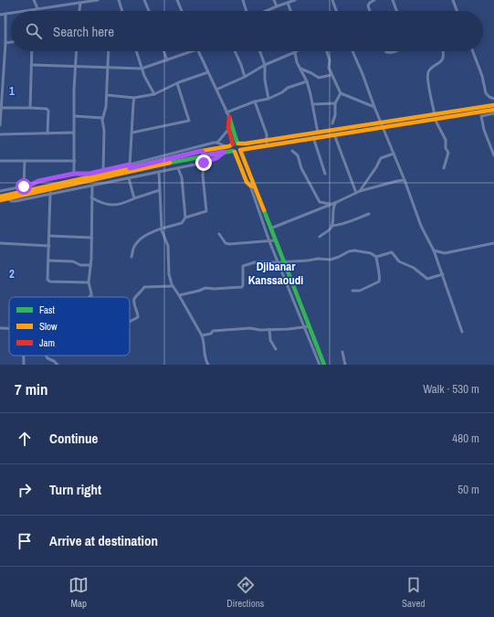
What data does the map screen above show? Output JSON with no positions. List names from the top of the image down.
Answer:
{
  "districts": ["Djibanar Kanssaoudi"],
  "legend": ["Fast", "Slow", "Jam"],
  "page": {
    "search": "Search here",
    "heading": ["7 min", "Walk · 530 m"],
    "list": [
      ["Continue", "480 m"],
      ["Turn right", "50 m"],
      "Arrive at destination"
    ],
    "nav": ["Map", "Directions", "Saved"]
  },
  "grid": {
    "rows": ["1", "2"]
  }
}
